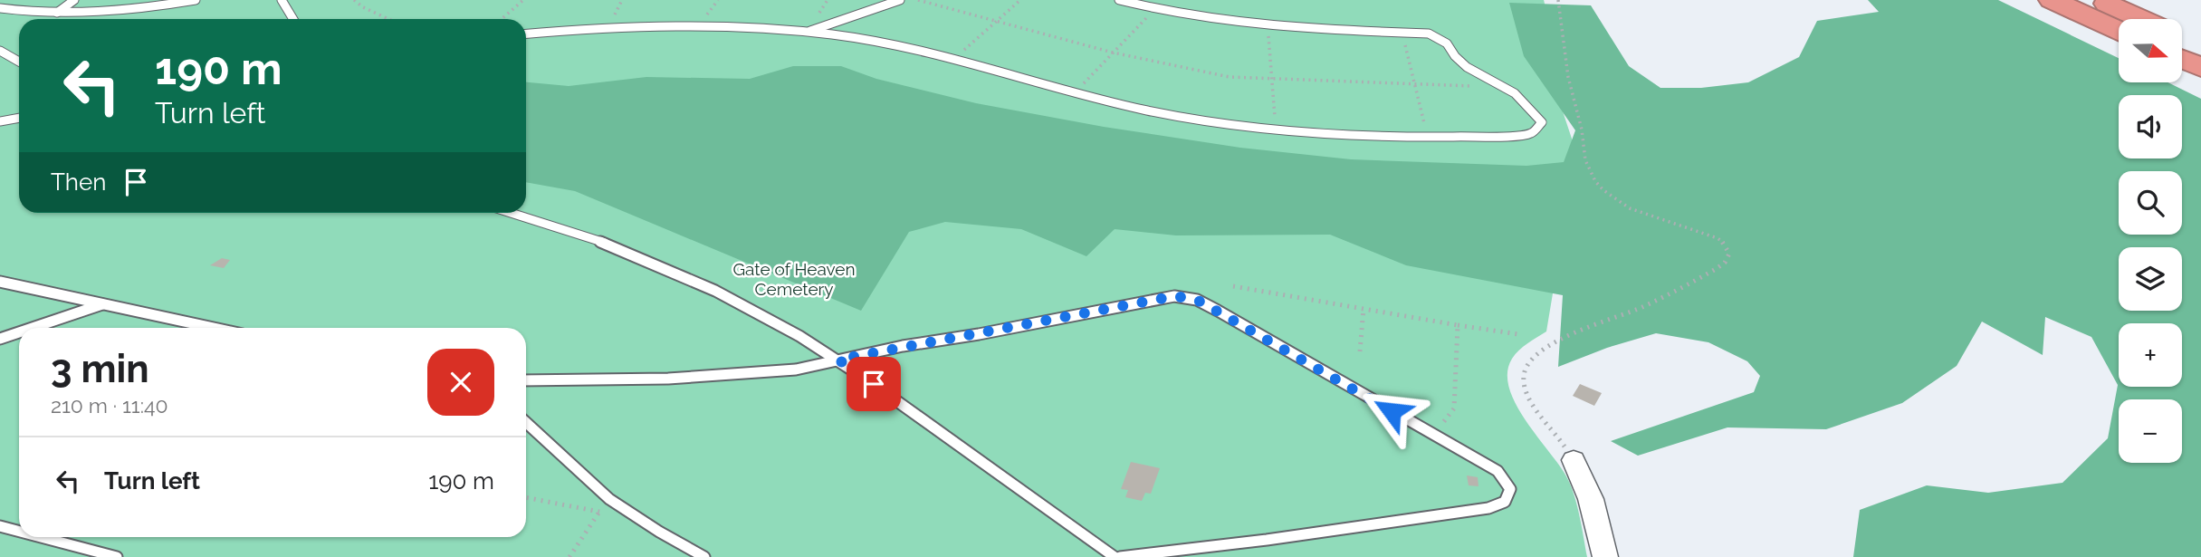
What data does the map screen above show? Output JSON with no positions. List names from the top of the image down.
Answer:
{
  "parks": ["Gate of Heaven Cemetery"],
  "north": "right",
  "page": {
    "map_buttons": ["+", "−"],
    "turn": ["190 m", "Turn left"],
    "then": "Then",
    "heading": ["3 min", "210 m · 11:40"],
    "list": [
      {
        "name": "Turn left",
        "value": "190 m"
      }
    ]
  }
}
